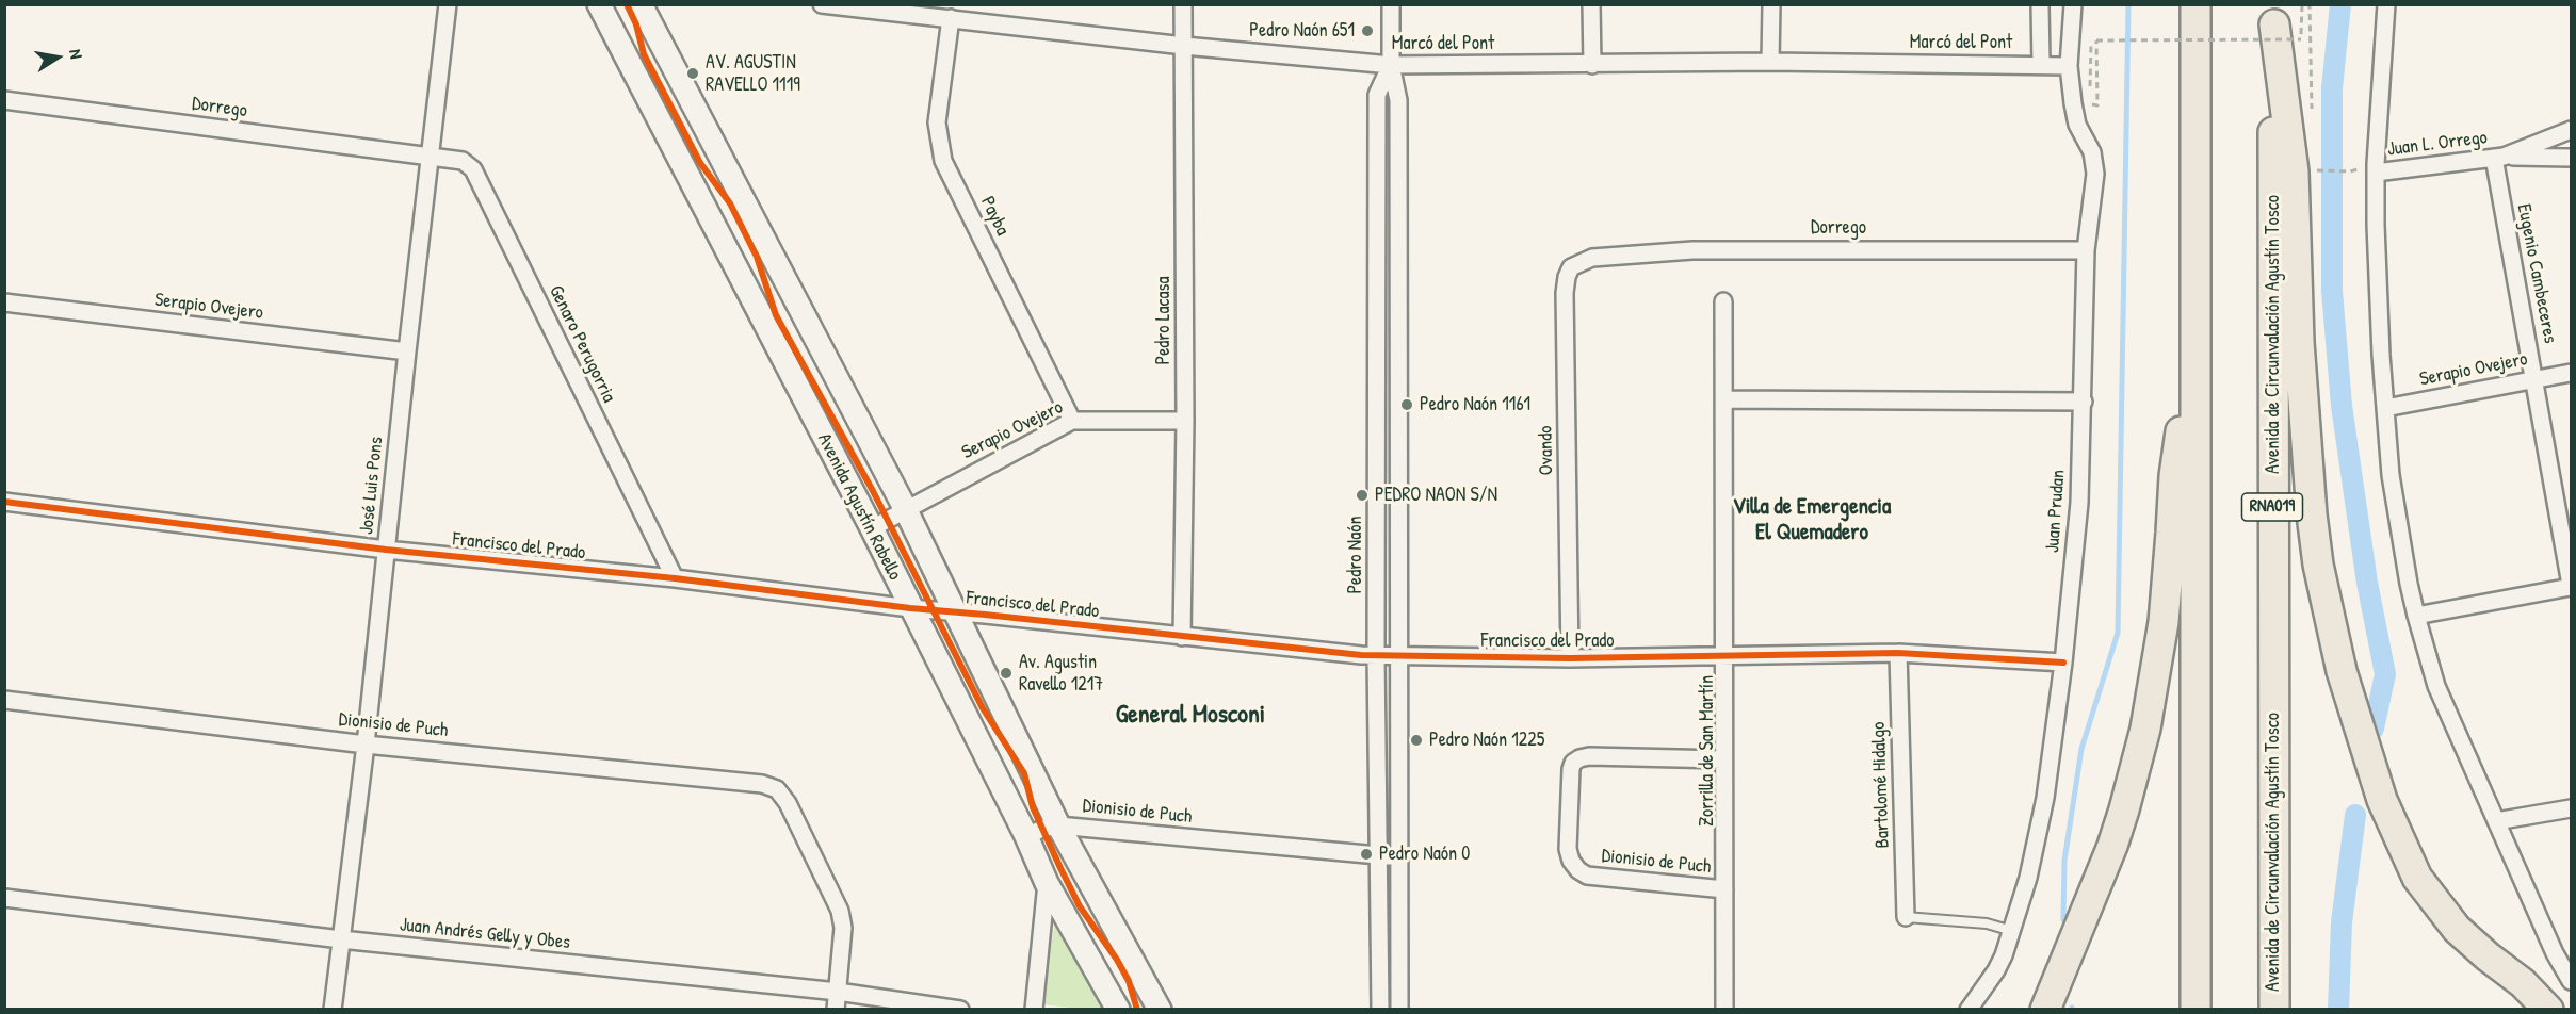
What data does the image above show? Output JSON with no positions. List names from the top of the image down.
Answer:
{
  "streets": {
    "highway": ["Avenida de Circunvalación Agustín Tosco", "RNA019"],
    "main road": ["Avenida Agustín Rabello"],
    "street": [
      "Marcó del Pont",
      "Dorrego",
      "Juan L. Orrego",
      "Payba",
      "Eugenio Cambeceres",
      "Serapio Ovejero",
      "Pedro Lacasa",
      "Genaro Perugorria",
      "Ovando",
      "José Luis Pons",
      "Juan Prudan",
      "Francisco del Prado",
      "Pedro Naón",
      "Dionisio de Puch",
      "Zorrilla de San Martín",
      "Bartolomé Hidalgo",
      "Juan Andrés Gelly y Obes"
    ]
  },
  "crossings": [
    ["Marcó del Pont", "Payba"],
    ["Marcó del Pont", "Pedro Lacasa"],
    ["Marcó del Pont", "Juan Prudan"],
    ["Marcó del Pont", "Pedro Naón"],
    ["Dorrego", "Genaro Perugorria"],
    ["Dorrego", "Ovando"],
    ["Dorrego", "José Luis Pons"],
    ["Dorrego", "Juan Prudan"],
    ["Juan L. Orrego", "Eugenio Cambeceres"],
    ["Payba", "Serapio Ovejero"],
    ["Eugenio Cambeceres", "Serapio Ovejero"],
    ["Serapio Ovejero", "Pedro Lacasa"],
    ["Serapio Ovejero", "José Luis Pons"],
    ["Serapio Ovejero", "Avenida Agustín Rabello"],
    ["Pedro Lacasa", "Francisco del Prado"],
    ["Genaro Perugorria", "José Luis Pons"],
    ["Genaro Perugorria", "Francisco del Prado"],
    ["Ovando", "Francisco del Prado"],
    ["José Luis Pons", "Francisco del Prado"],
    ["José Luis Pons", "Dionisio de Puch"],
    ["José Luis Pons", "Juan Andrés Gelly y Obes"],
    ["Avenida Agustín Rabello", "Francisco del Prado"],
    ["Avenida Agustín Rabello", "Dionisio de Puch"],
    ["Juan Prudan", "Francisco del Prado"],
    ["Francisco del Prado", "Pedro Naón"],
    ["Francisco del Prado", "Zorrilla de San Martín"],
    ["Francisco del Prado", "Bartolomé Hidalgo"],
    ["Pedro Naón", "Dionisio de Puch"],
    ["Dionisio de Puch", "Zorrilla de San Martín"],
    ["Dionisio de Puch", "Juan Andrés Gelly y Obes"]
  ],
  "districts": ["Villa de Emergencia El Quemadero", "General Mosconi"],
  "places": [
    "Pedro Naón 651",
    "AV. AGUSTIN RAVELLO 1119",
    "Pedro Naón 1161",
    "PEDRO NAON S/N",
    "Av. Agustin Ravello 1217",
    "Pedro Naón 1225",
    "Pedro Naón 0"
  ],
  "north": "right"
}
